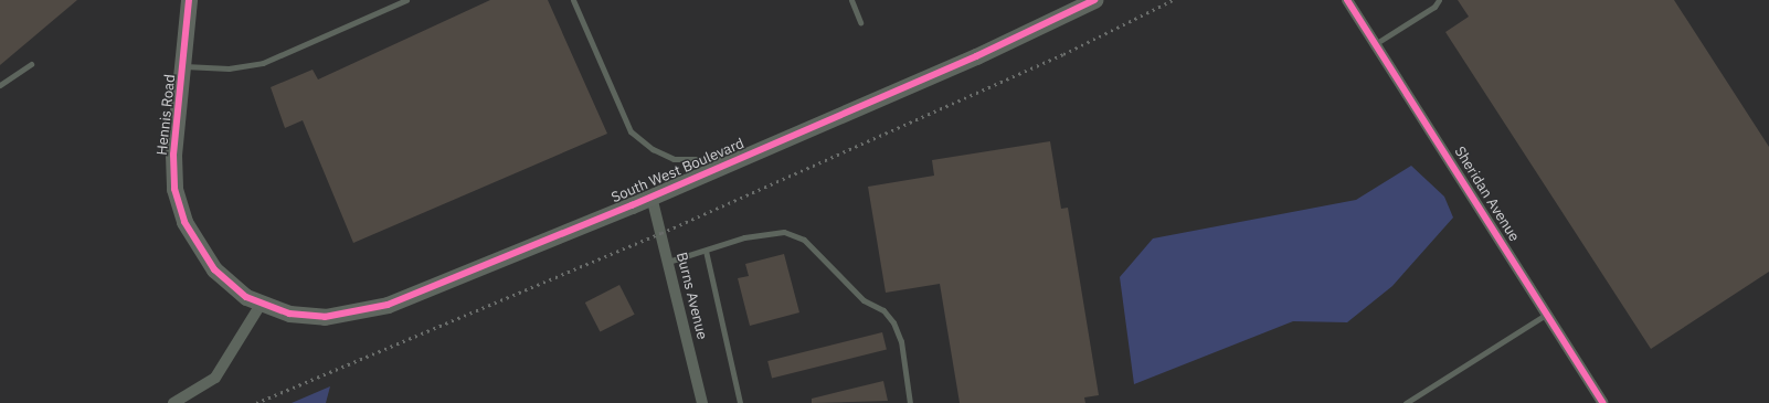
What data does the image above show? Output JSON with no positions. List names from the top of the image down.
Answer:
{
  "streets": {
    "street": [
      "Hennis Road",
      "South West Boulevard",
      "Sheridan Avenue",
      "Burns Avenue"
    ]
  },
  "crossings": [
    ["Hennis Road", "South West Boulevard"],
    ["South West Boulevard", "Burns Avenue"]
  ]
}
